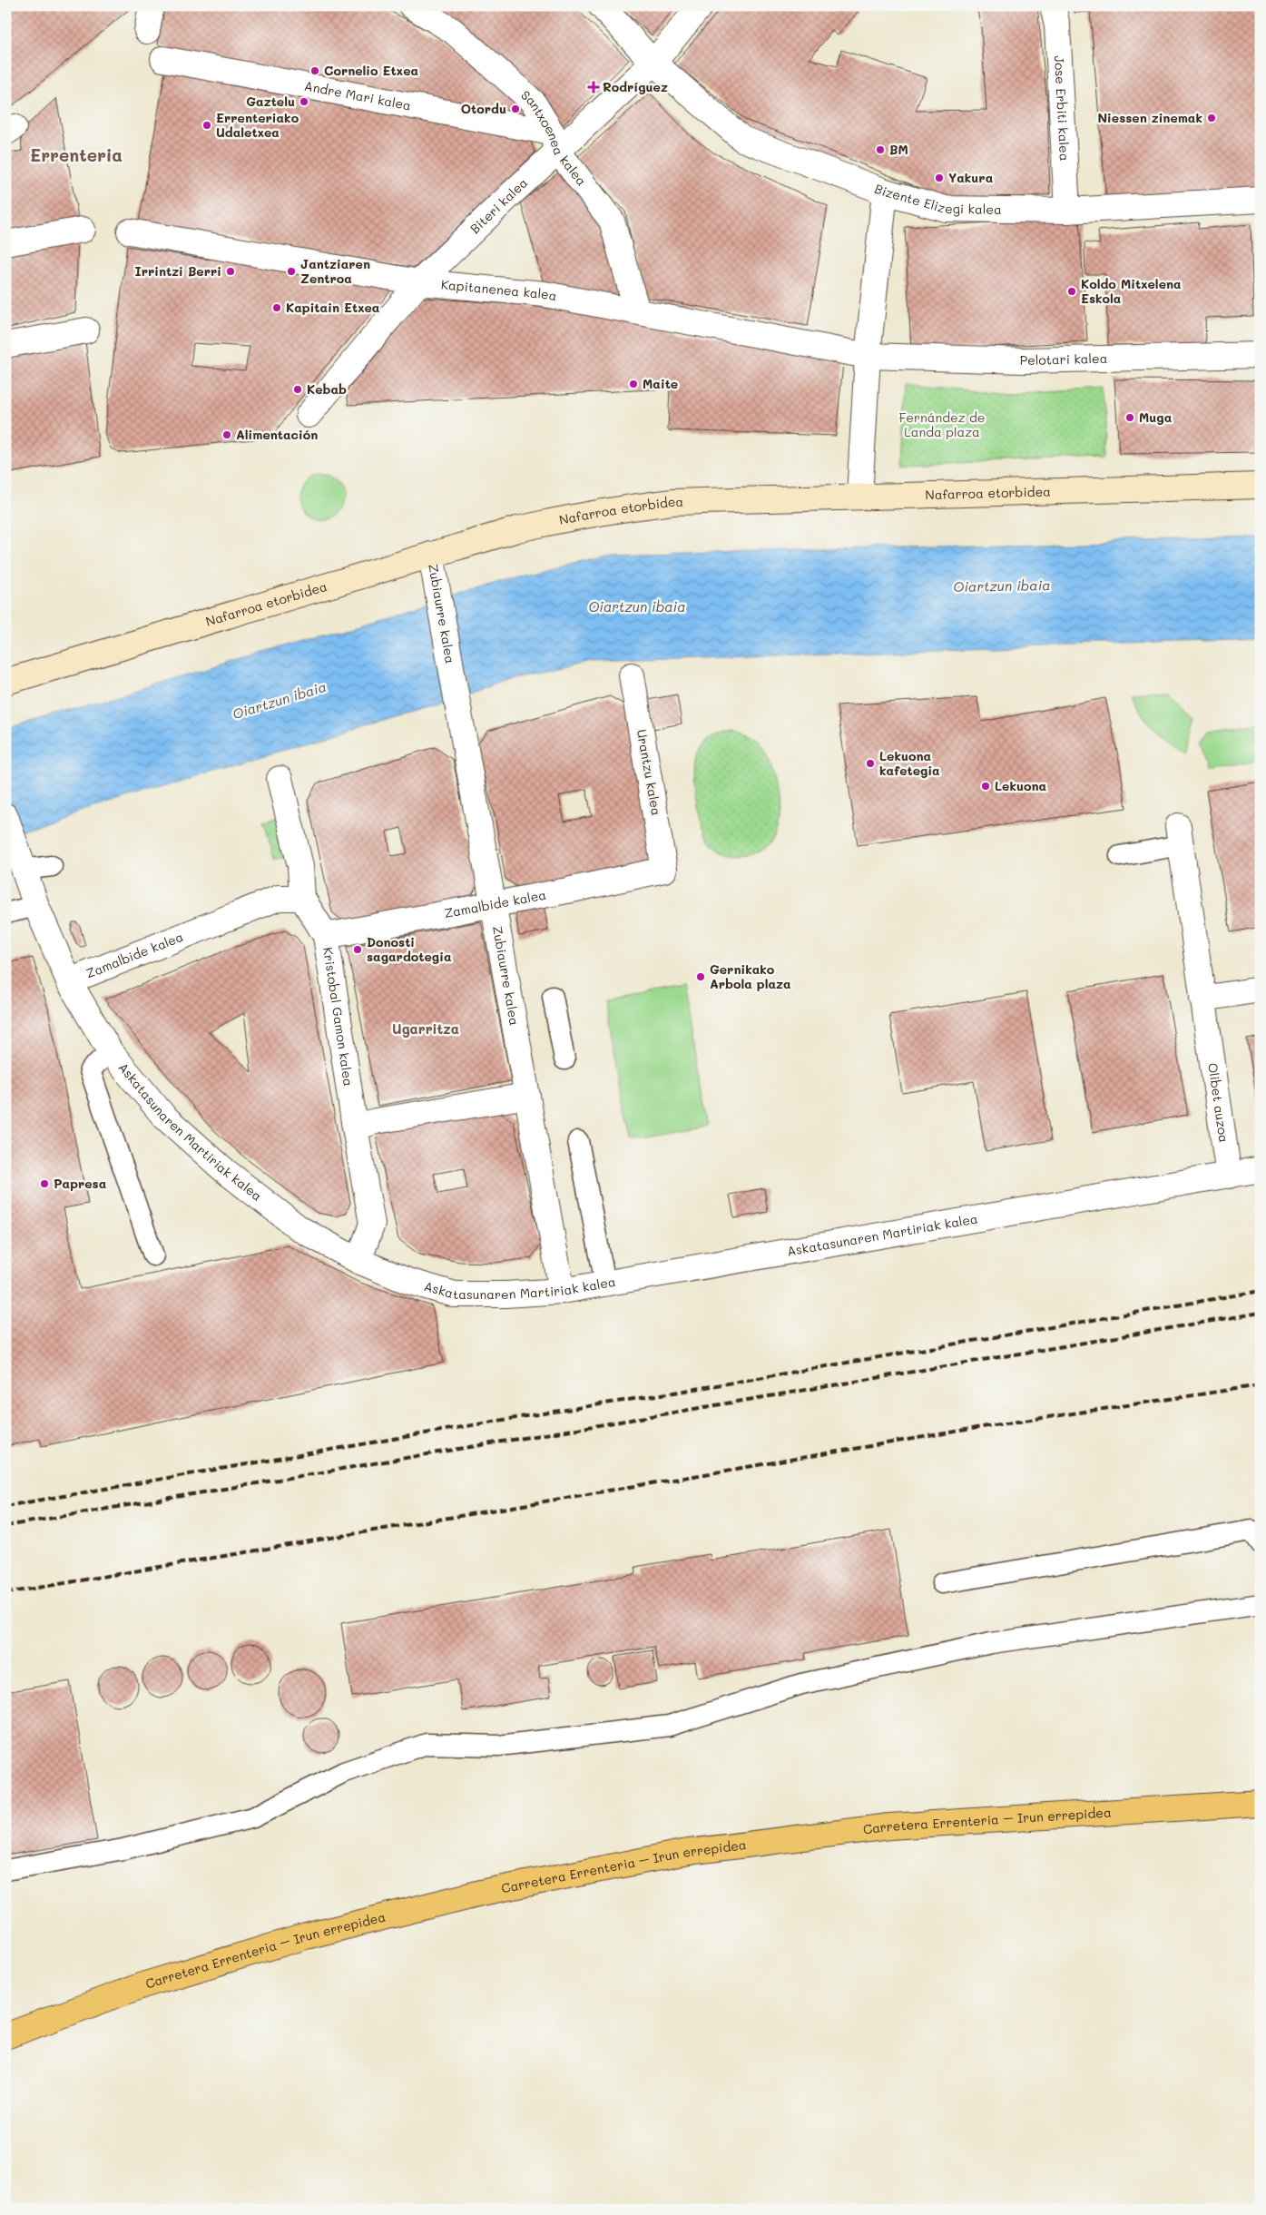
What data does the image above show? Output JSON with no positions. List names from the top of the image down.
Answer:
{
  "streets": {
    "main road": ["Nafarroa etorbidea", "Carretera Errenteria – Irun errepidea"],
    "street": [
      "Andre Mari kalea",
      "Jose Erbiti kalea",
      "Santxoenea kalea",
      "Bizente Elizegi kalea",
      "Biteri kalea",
      "Kapitanenea kalea",
      "Pelotari kalea",
      "Zubiaurre kalea",
      "Urantzu kalea",
      "Zamalbide kalea",
      "Kristobal Gamon kalea",
      "Olibet auzoa",
      "Askatasunaren Martiriak kalea"
    ]
  },
  "crossings": [
    ["Andre Mari kalea", "Santxoenea kalea"],
    ["Andre Mari kalea", "Biteri kalea"],
    ["Jose Erbiti kalea", "Bizente Elizegi kalea"],
    ["Santxoenea kalea", "Biteri kalea"],
    ["Santxoenea kalea", "Kapitanenea kalea"],
    ["Bizente Elizegi kalea", "Biteri kalea"],
    ["Biteri kalea", "Kapitanenea kalea"],
    ["Kapitanenea kalea", "Pelotari kalea"],
    ["Nafarroa etorbidea", "Zubiaurre kalea"],
    ["Zubiaurre kalea", "Zamalbide kalea"],
    ["Zubiaurre kalea", "Askatasunaren Martiriak kalea"],
    ["Urantzu kalea", "Zamalbide kalea"],
    ["Zamalbide kalea", "Kristobal Gamon kalea"],
    ["Zamalbide kalea", "Askatasunaren Martiriak kalea"],
    ["Kristobal Gamon kalea", "Askatasunaren Martiriak kalea"],
    ["Olibet auzoa", "Askatasunaren Martiriak kalea"]
  ],
  "districts": ["Errenteria", "Ugarritza"],
  "water": ["Oiartzun ibaia"],
  "parks": ["Fernández de Landa plaza"],
  "places": {
    "other": [
      "Cornelio Etxea",
      "Gaztelu",
      "Otordu",
      "Niessen zinemak",
      "Errenteriako Udaletxea",
      "BM",
      "Yakura",
      "Irrintzi Berri",
      "Jantziaren Zentroa",
      "Koldo Mitxelena Eskola",
      "Kapitain Etxea",
      "Maite",
      "Kebab",
      "Muga",
      "Alimentación",
      "Lekuona kafetegia",
      "Lekuona",
      "Donosti sagardotegia",
      "Gernikako Arbola plaza",
      "Papresa"
    ],
    "health": ["Rodríguez"]
  }
}
